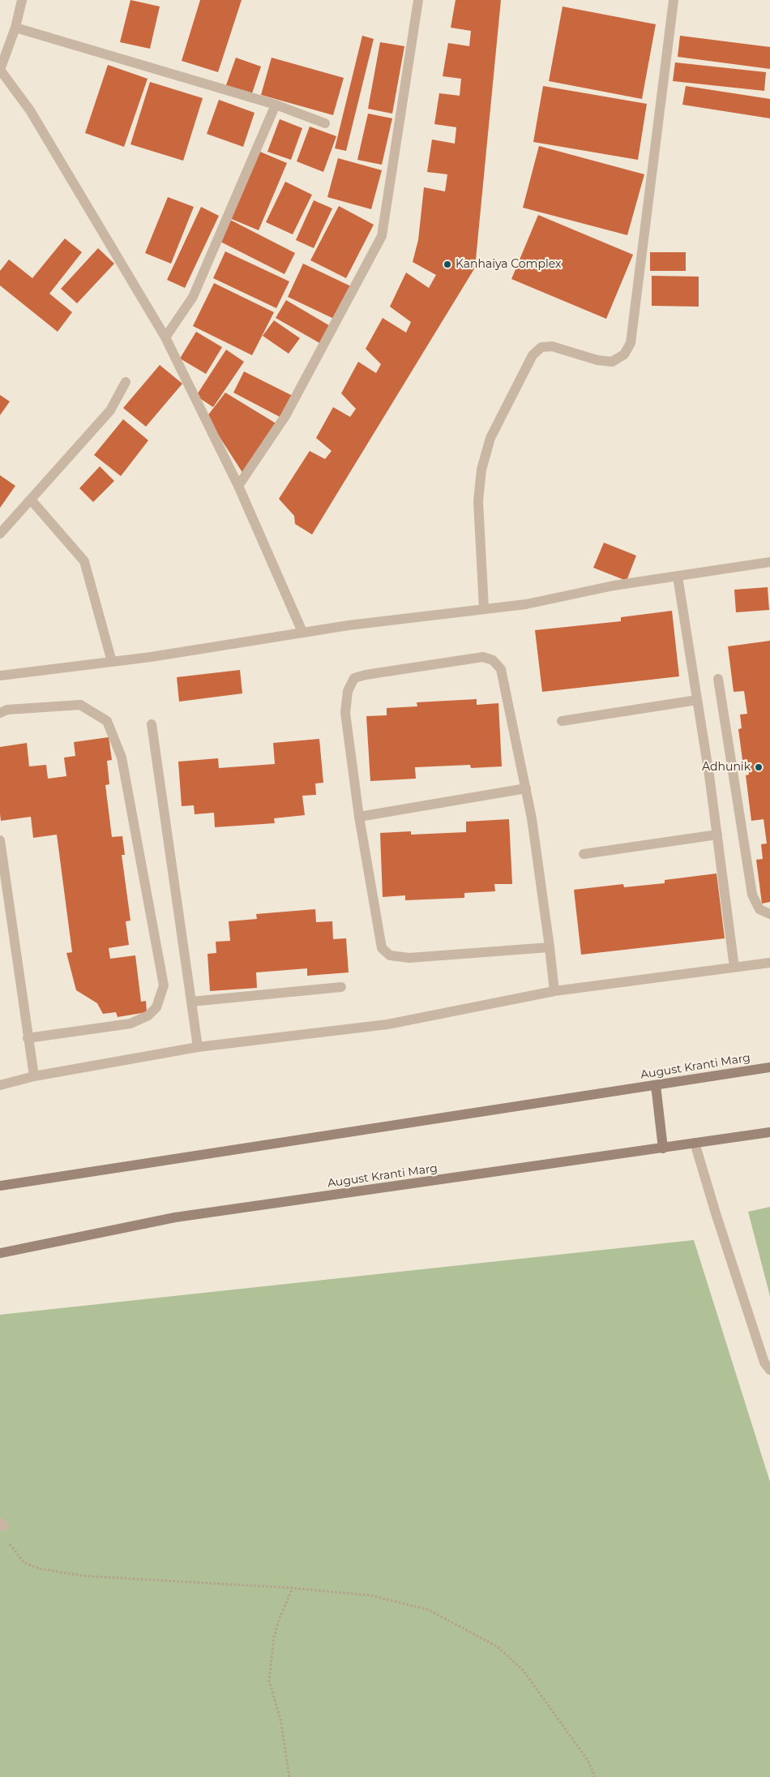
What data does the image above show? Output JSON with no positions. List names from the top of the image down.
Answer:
{
  "streets": {
    "main road": ["August Kranti Marg"]
  },
  "places": ["Kanhaiya Complex", "Adhunik"]
}
